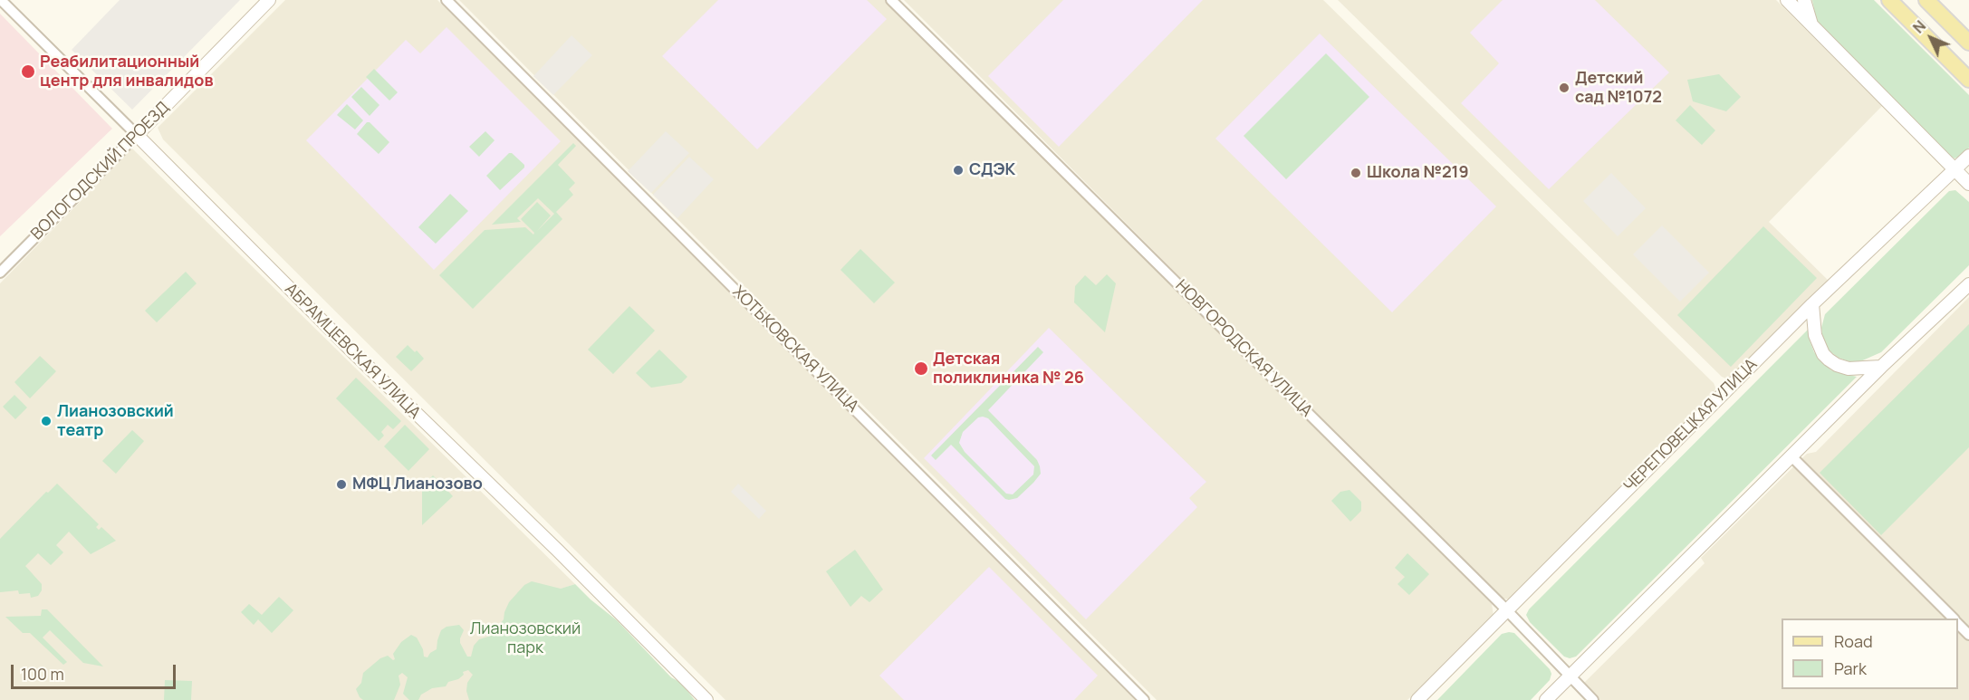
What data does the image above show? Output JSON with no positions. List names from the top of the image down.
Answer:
{
  "streets": {
    "main road": ["ВОЛОГОДСКИЙ ПРОЕЗД", "АБРАМЦЕВСКАЯ УЛИЦА", "ЧЕРЕПОВЕЦКАЯ УЛИЦА"],
    "street": ["НОВГОРОДСКАЯ УЛИЦА", "ХОТЬКОВСКАЯ УЛИЦА"]
  },
  "crossings": [
    ["ВОЛОГОДСКИЙ ПРОЕЗД", "АБРАМЦЕВСКАЯ УЛИЦА"],
    ["НОВГОРОДСКАЯ УЛИЦА", "ЧЕРЕПОВЕЦКАЯ УЛИЦА"]
  ],
  "parks": ["Лианозовский парк"],
  "places": [
    "Реабилитационный центр для инвалидов",
    "Детский сад №1072",
    "СДЭК",
    "Школа №219",
    "Детская поликлиника № 26",
    "Лианозовский театр",
    "МФЦ Лианозово"
  ],
  "legend": ["Road", "Park"],
  "scale_bar": "100 m",
  "north": "top left"
}
